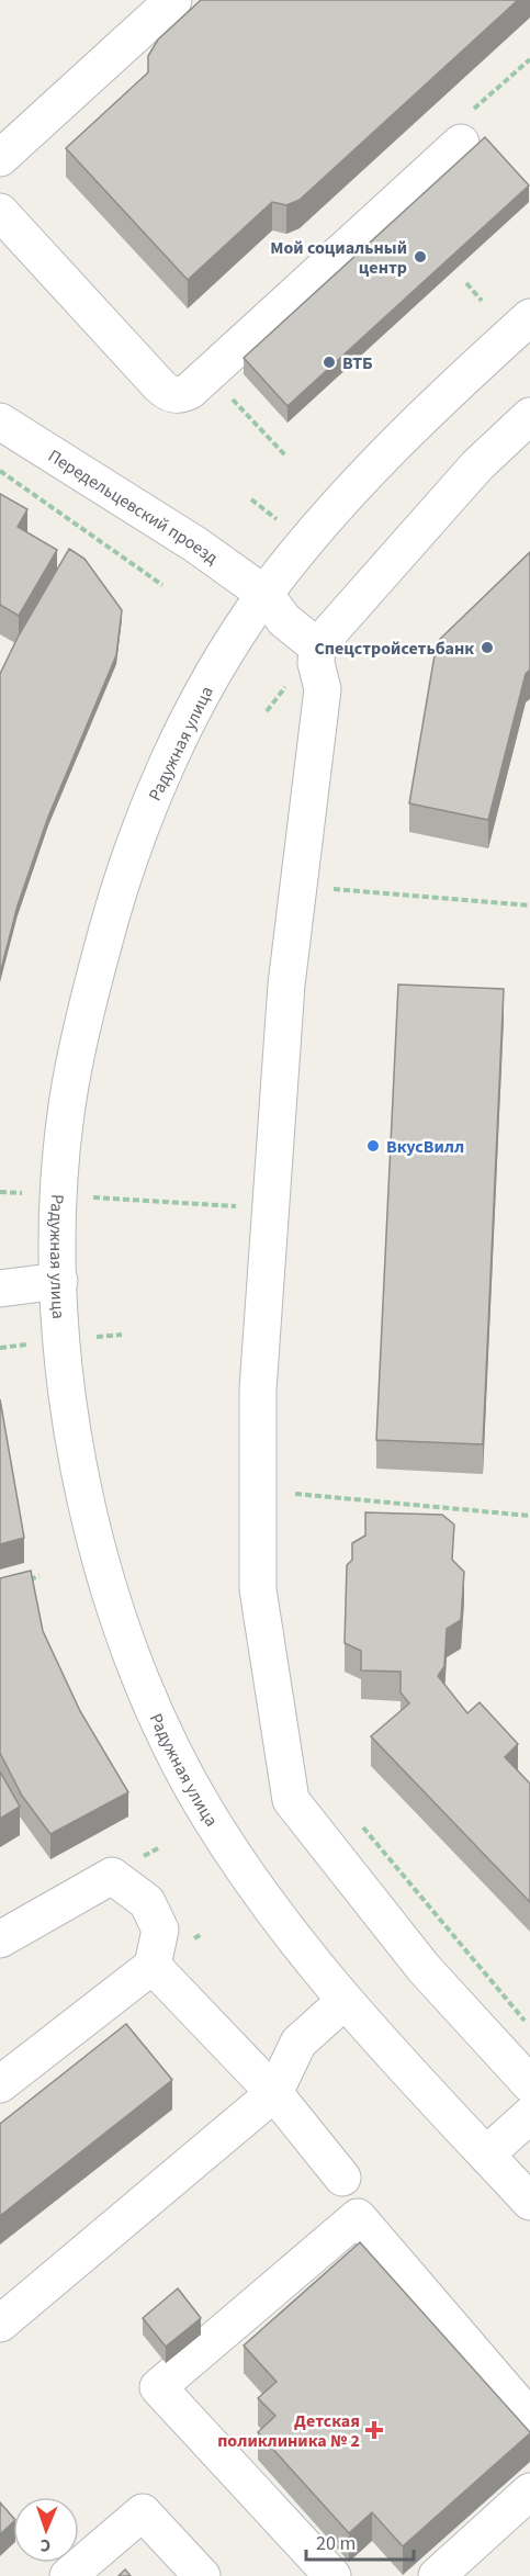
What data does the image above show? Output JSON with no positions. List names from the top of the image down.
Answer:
{
  "streets": {
    "street": ["Передельцевский проезд", "Радужная улица"]
  },
  "crossings": [
    ["Передельцевский проезд", "Радужная улица"]
  ],
  "places": {
    "other": [
      "Мой социальный центр",
      "ВТБ",
      "Спецстройсетьбанк",
      "ВкусВилл"
    ],
    "health": ["Детская поликлиника № 2"]
  },
  "scale_bar": "20 m",
  "north": "bottom"
}
